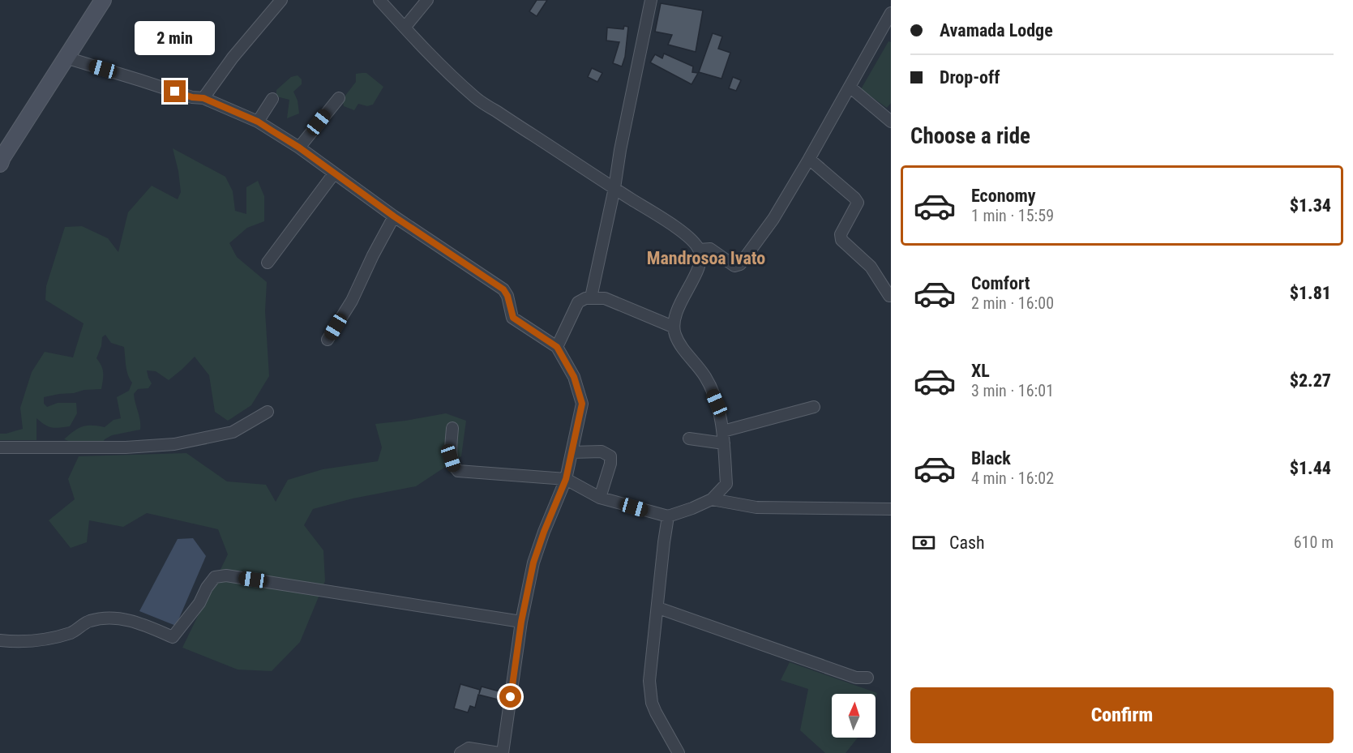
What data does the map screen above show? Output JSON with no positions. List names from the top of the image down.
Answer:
{
  "districts": ["Mandrosoa Ivato"],
  "north": "top",
  "page": {
    "banner": ["Avamada Lodge", "Drop-off"],
    "bubble": "2 min",
    "heading": "Choose a ride",
    "list": [
      {
        "name": "Economy",
        "note": "1 min · 15:59",
        "value": "$1.34"
      },
      {
        "name": "Comfort",
        "note": "2 min · 16:00",
        "value": "$1.81"
      },
      {
        "name": "XL",
        "note": "3 min · 16:01",
        "value": "$2.27"
      },
      {
        "name": "Black",
        "note": "4 min · 16:02",
        "value": "$1.44"
      }
    ],
    "pay": ["Cash", "610 m"],
    "buttons": "Confirm"
  }
}
